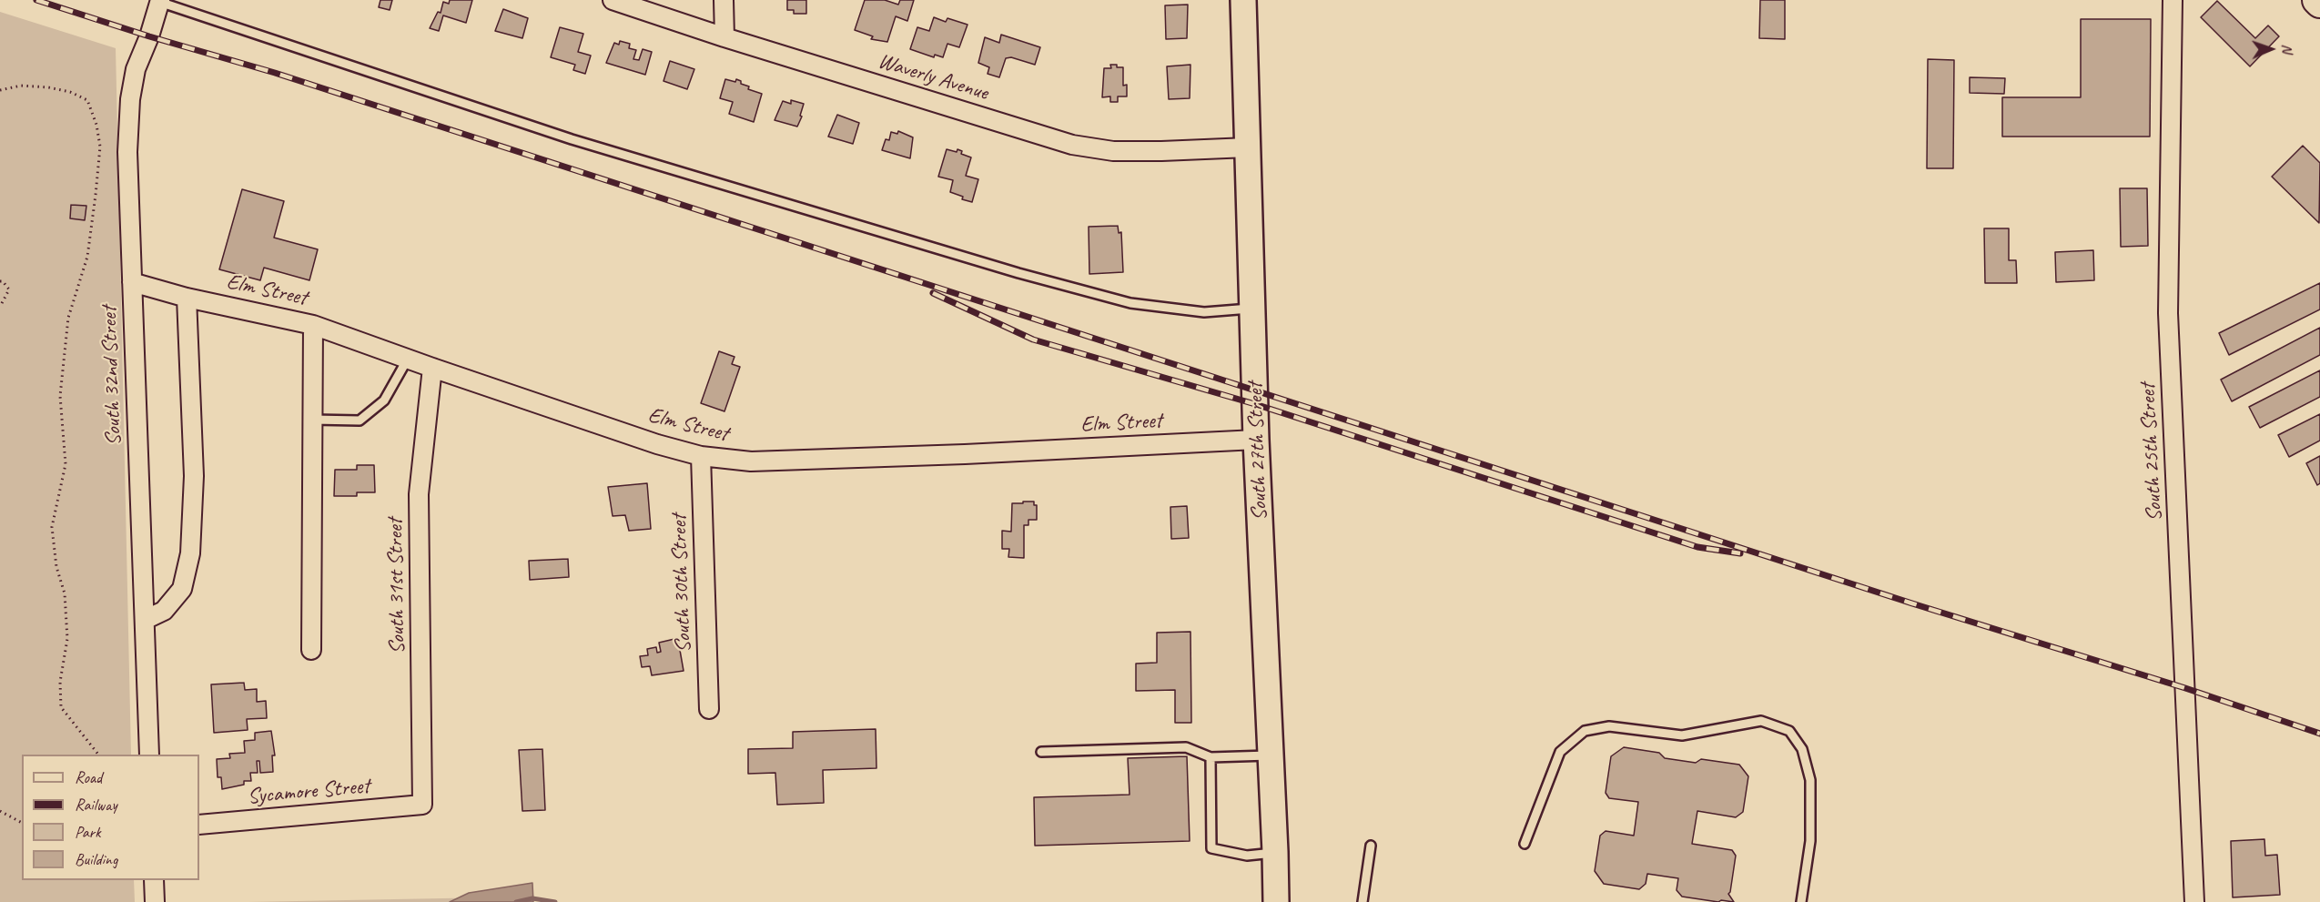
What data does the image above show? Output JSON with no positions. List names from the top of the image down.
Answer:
{
  "streets": {
    "main road": ["South 27th Street"],
    "street": [
      "Waverly Avenue",
      "Elm Street",
      "South 32nd Street",
      "South 25th Street",
      "South 30th Street",
      "South 31st Street",
      "Sycamore Street"
    ]
  },
  "crossings": [
    ["Waverly Avenue", "South 27th Street"],
    ["Elm Street", "South 32nd Street"],
    ["Elm Street", "South 27th Street"],
    ["Elm Street", "South 30th Street"],
    ["Elm Street", "South 31st Street"],
    ["South 31st Street", "Sycamore Street"]
  ],
  "legend": [
    "Road",
    "Railway",
    "Park",
    "Building"
  ],
  "north": "right"
}
